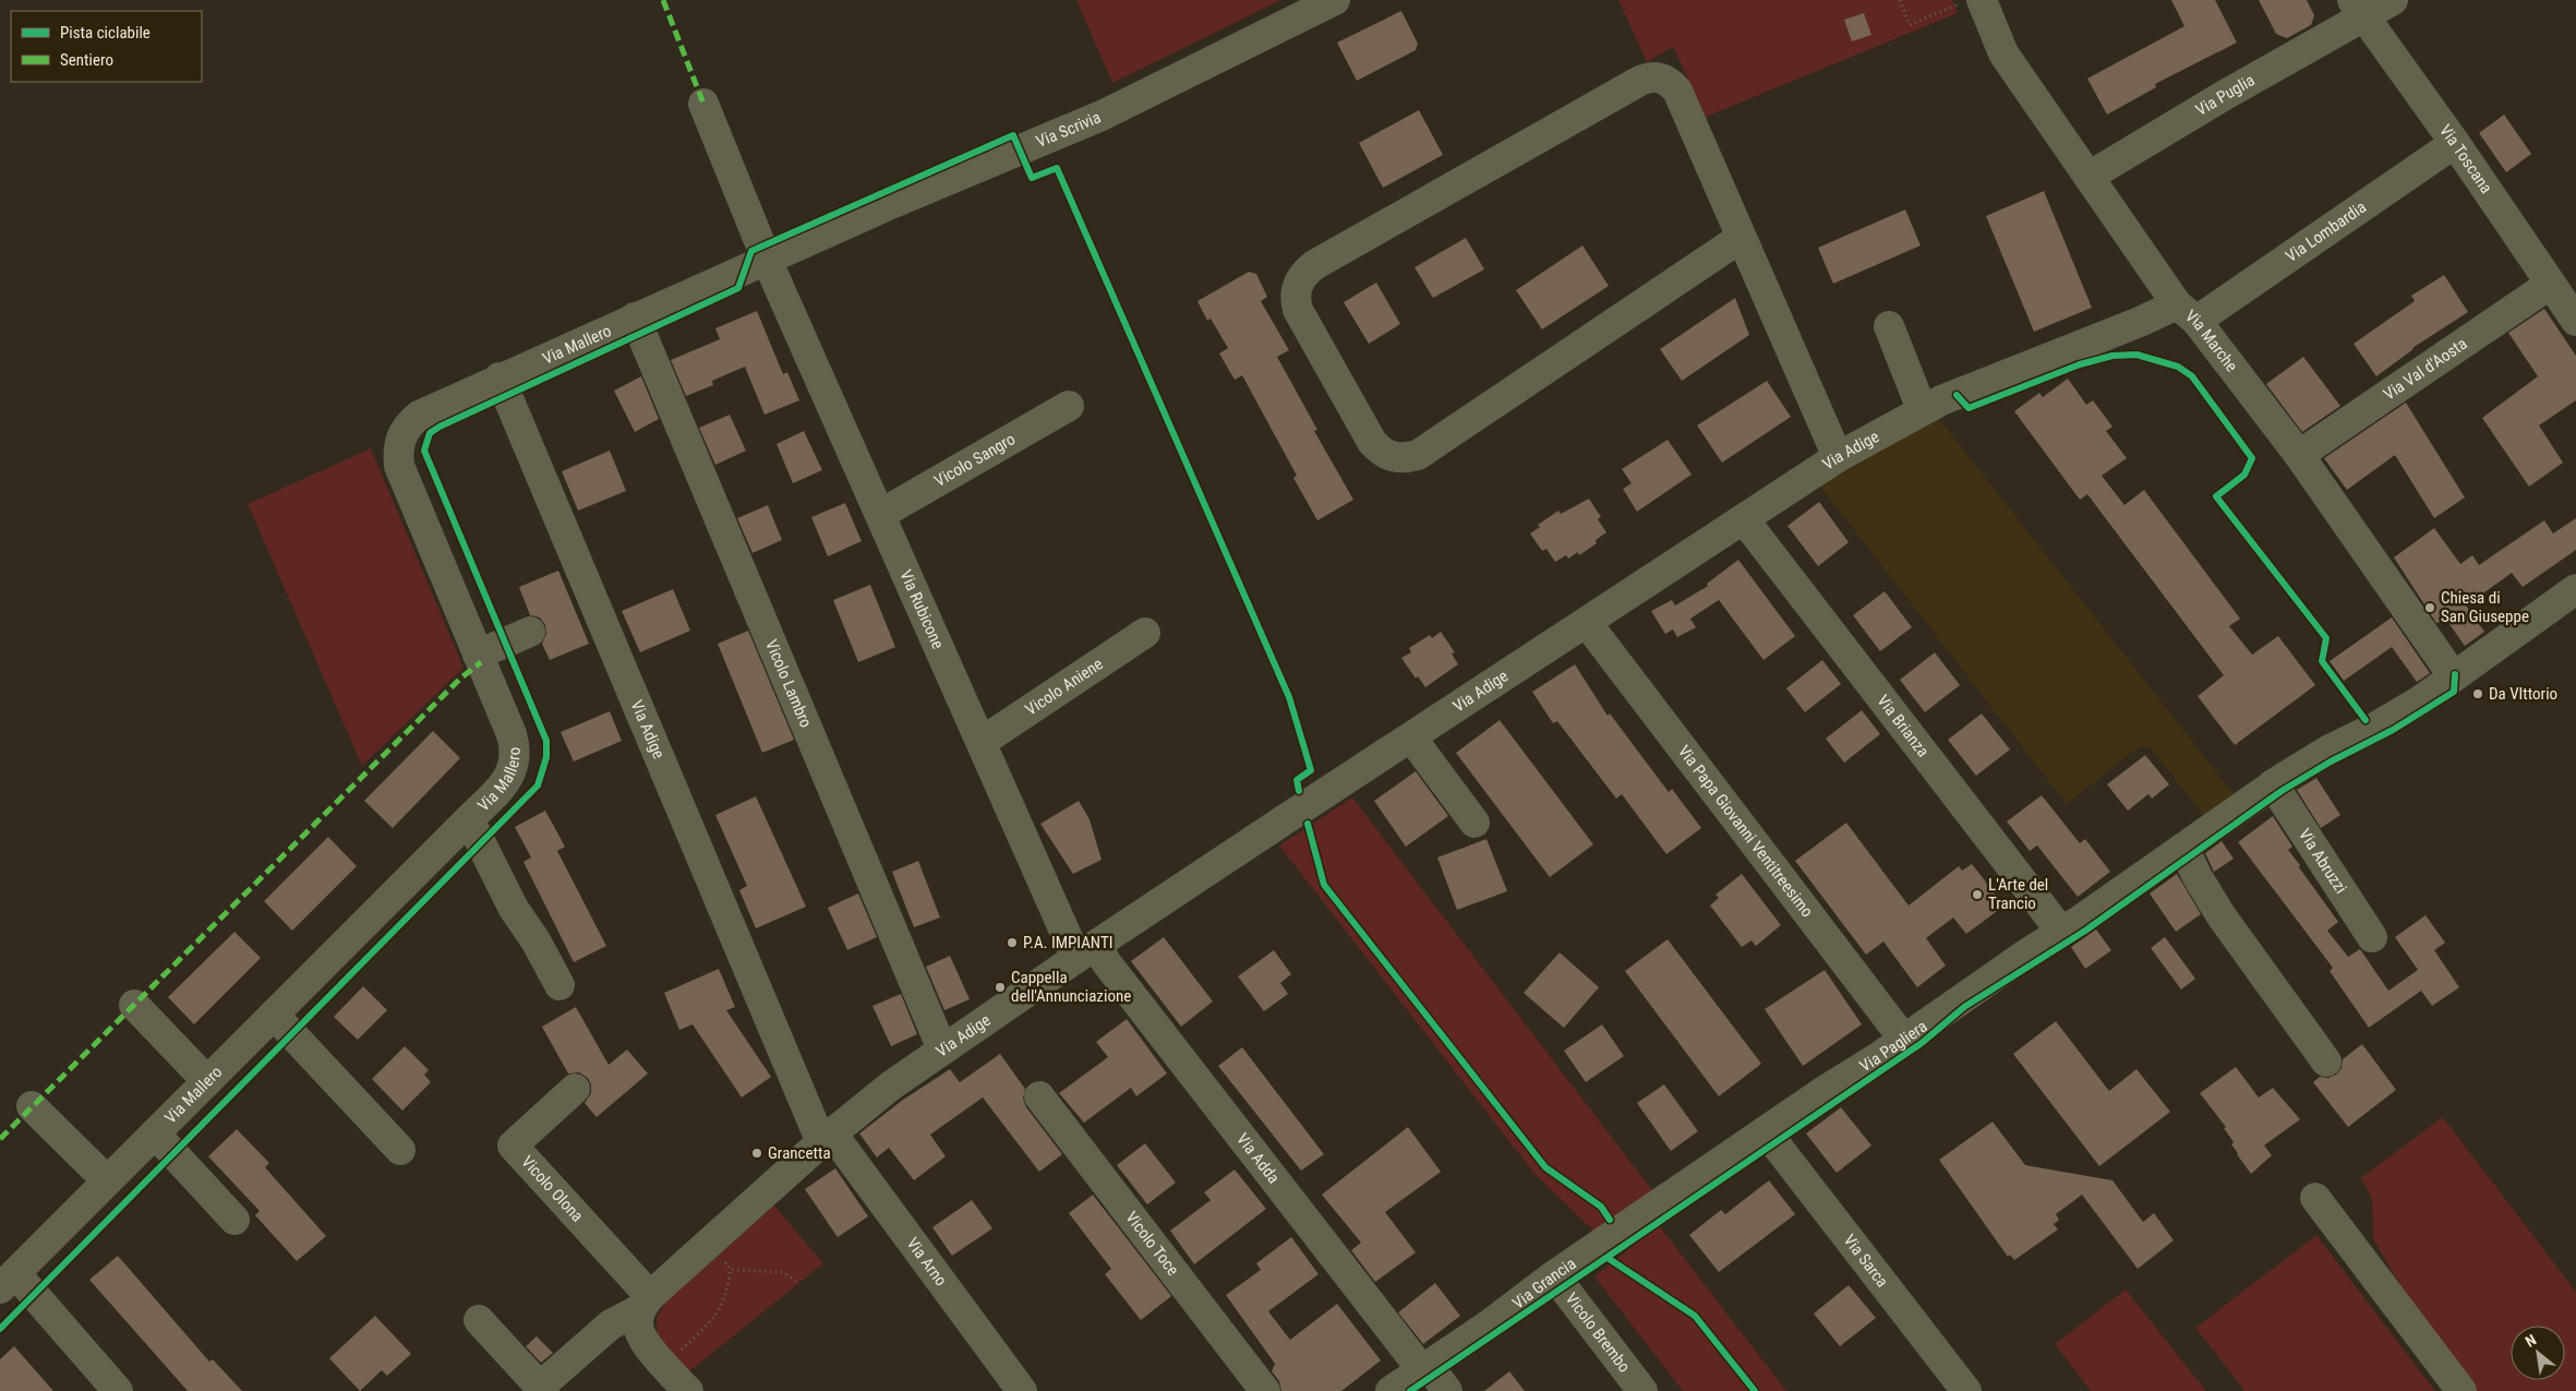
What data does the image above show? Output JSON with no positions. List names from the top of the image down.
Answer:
{
  "streets": {
    "street": [
      "Via Puglia",
      "Via Scrivia",
      "Via Toscana",
      "Via Lombardia",
      "Via Marche",
      "Via Mallero",
      "Via Val d'Aosta",
      "Via Adige",
      "Vicolo Sangro",
      "Via Rubicone",
      "Vicolo Lambro",
      "Vicolo Aniene",
      "Via Brianza",
      "Via Papa Giovanni Ventitreesimo",
      "Via Abruzzi",
      "Via Pagliera",
      "Via Adda",
      "Vicolo Olona",
      "Vicolo Toce",
      "Via Sarca",
      "Via Arno",
      "Via Grancia",
      "Vicolo Brembo"
    ]
  },
  "crossings": [
    ["Via Puglia", "Via Toscana"],
    ["Via Puglia", "Via Marche"],
    ["Via Scrivia", "Via Mallero"],
    ["Via Scrivia", "Via Rubicone"],
    ["Via Toscana", "Via Lombardia"],
    ["Via Toscana", "Via Val d'Aosta"],
    ["Via Lombardia", "Via Marche"],
    ["Via Lombardia", "Via Adige"],
    ["Via Marche", "Via Val d'Aosta"],
    ["Via Marche", "Via Adige"],
    ["Via Marche", "Via Pagliera"],
    ["Via Mallero", "Via Adige"],
    ["Via Mallero", "Via Rubicone"],
    ["Via Mallero", "Vicolo Lambro"],
    ["Via Adige", "Via Rubicone"],
    ["Via Adige", "Vicolo Lambro"],
    ["Via Adige", "Via Brianza"],
    ["Via Adige", "Via Papa Giovanni Ventitreesimo"],
    ["Via Adige", "Via Adda"],
    ["Via Adige", "Vicolo Olona"],
    ["Via Adige", "Via Arno"],
    ["Vicolo Sangro", "Via Rubicone"],
    ["Via Rubicone", "Vicolo Aniene"],
    ["Via Rubicone", "Via Adda"],
    ["Via Brianza", "Via Pagliera"],
    ["Via Papa Giovanni Ventitreesimo", "Via Pagliera"],
    ["Via Abruzzi", "Via Pagliera"],
    ["Via Pagliera", "Via Sarca"],
    ["Via Pagliera", "Via Grancia"],
    ["Via Adda", "Via Grancia"],
    ["Via Grancia", "Vicolo Brembo"]
  ],
  "places": [
    "Chiesa di San Giuseppe",
    "Da VIttorio",
    "L'Arte del Trancio",
    "P.A. IMPIANTI",
    "Cappella dell'Annunciazione",
    "Grancetta"
  ],
  "legend": ["Pista ciclabile", "Sentiero"],
  "north": "top left"
}
